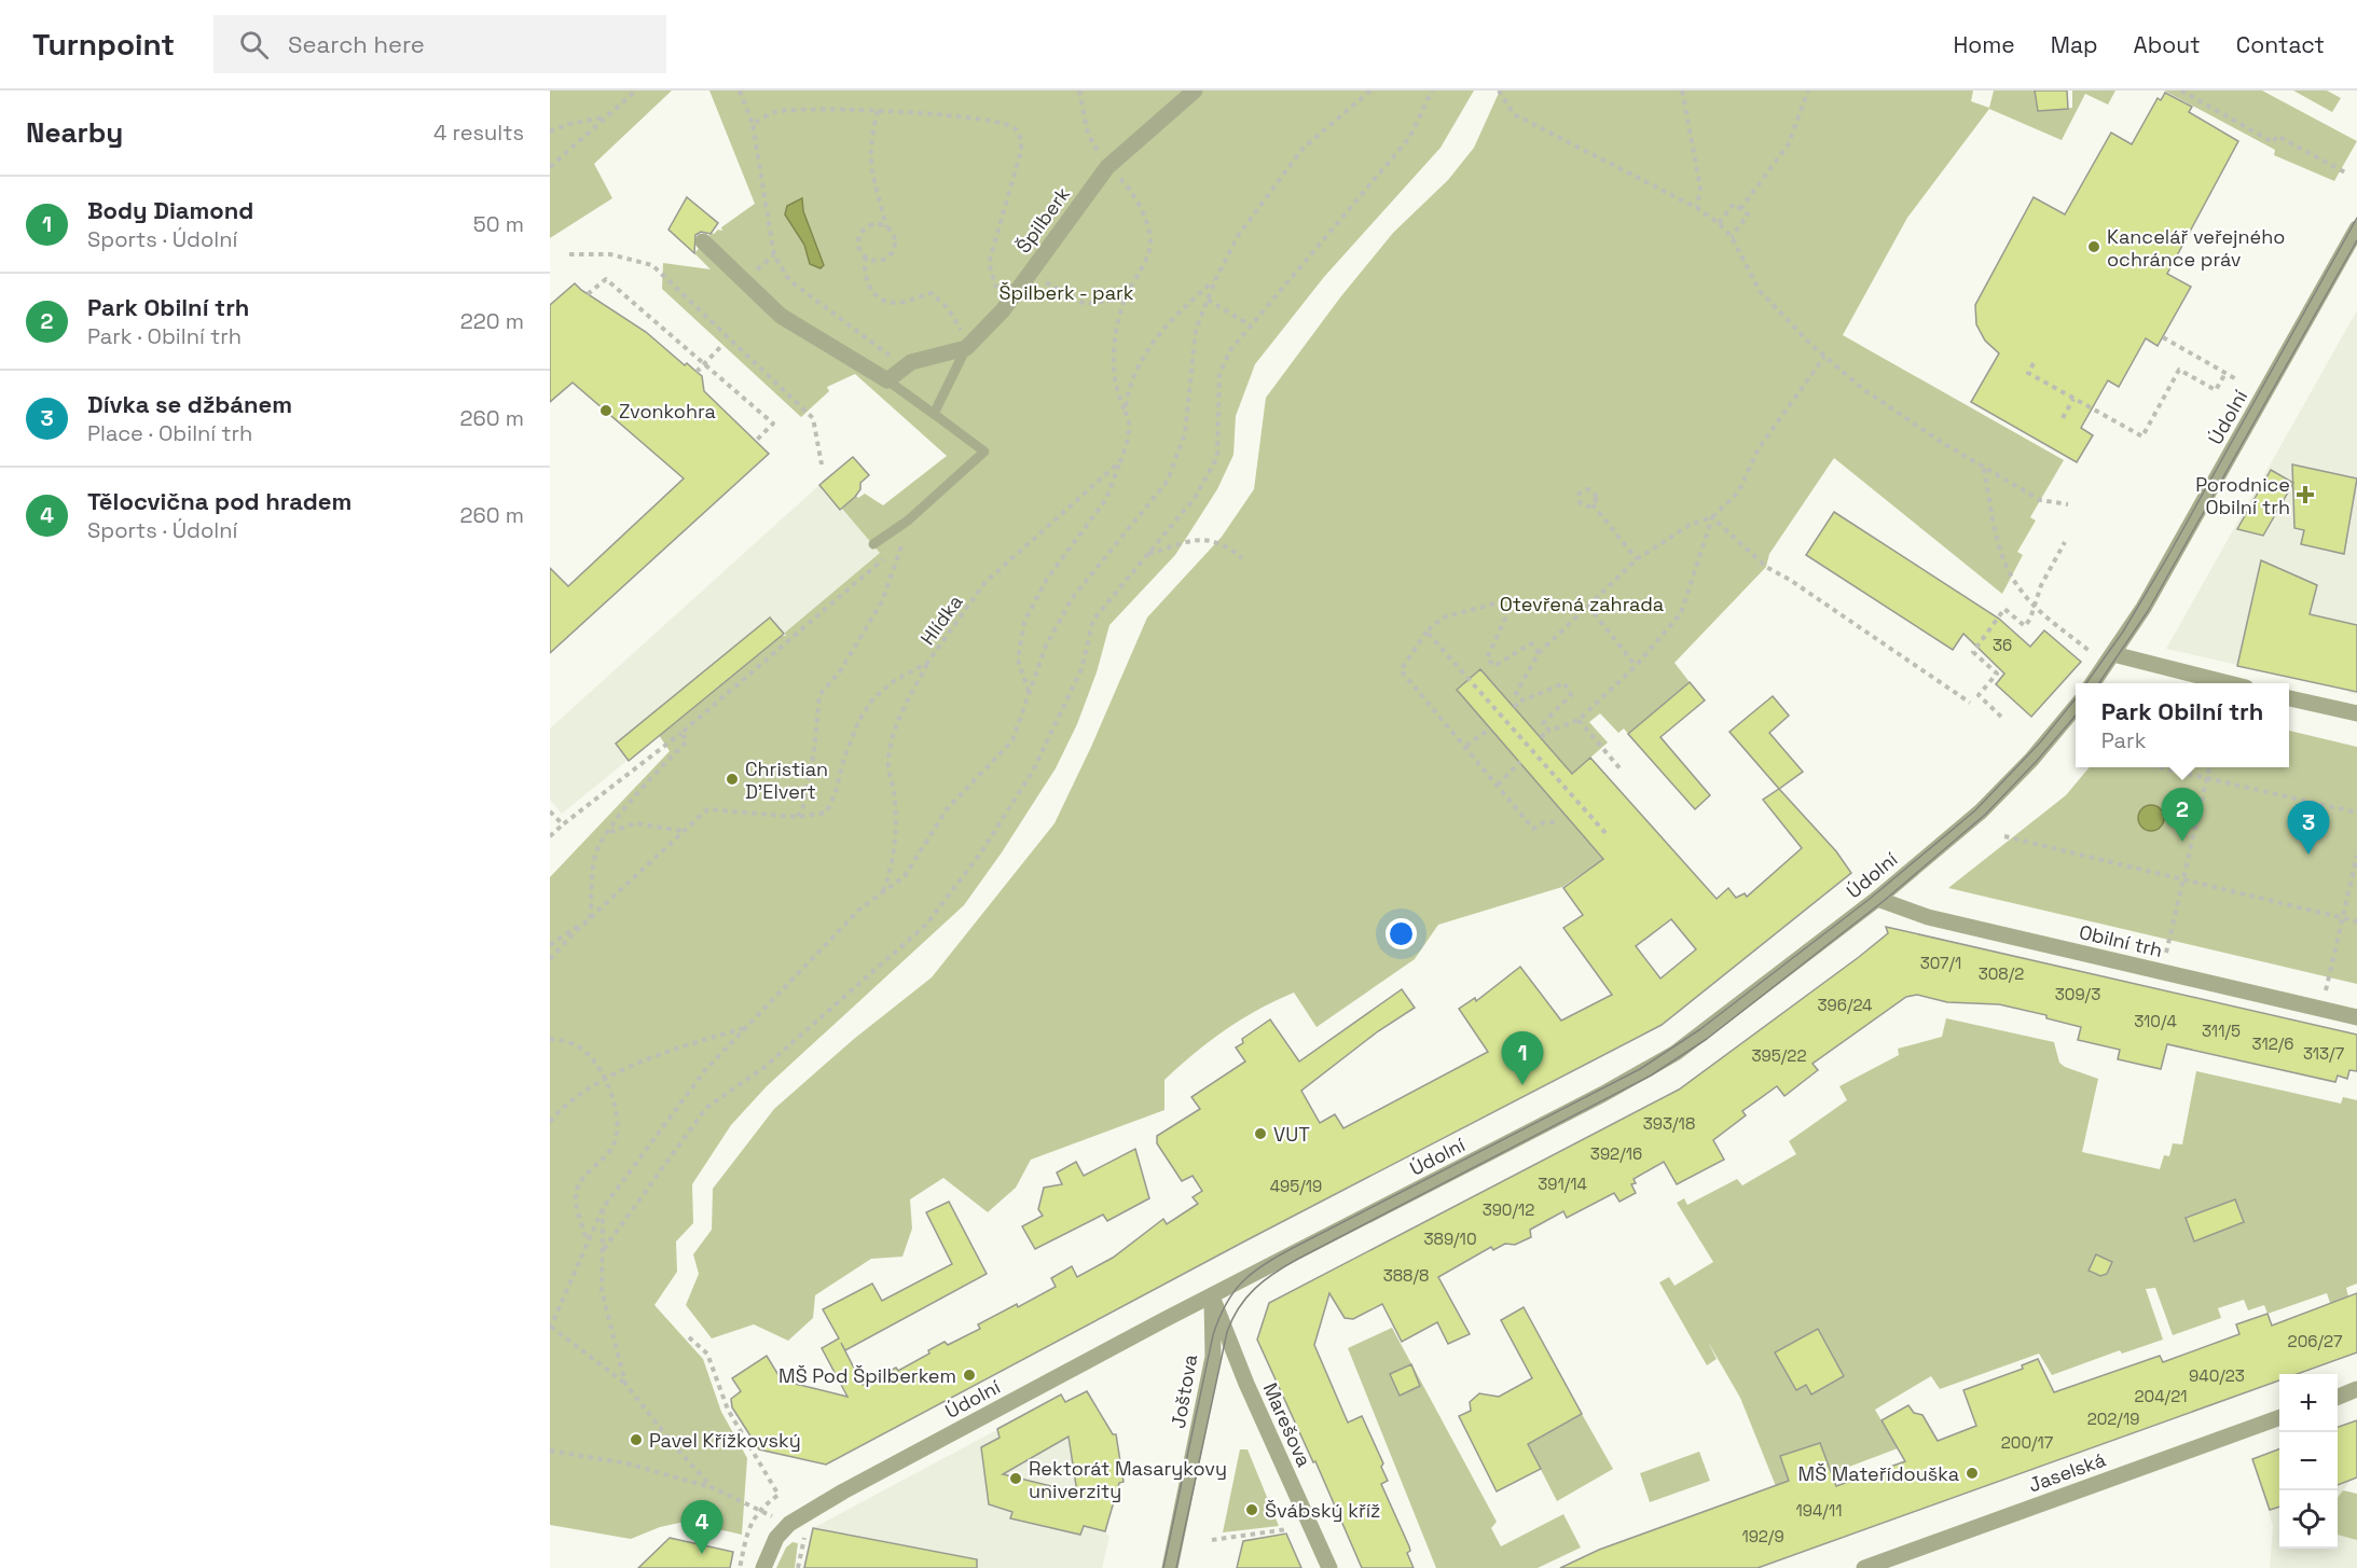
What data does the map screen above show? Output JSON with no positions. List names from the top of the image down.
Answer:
{
  "streets": {
    "street": [
      "Špilberk",
      "Údolní",
      "Obilní trh",
      "Joštova",
      "Marešova",
      "Jaselská"
    ],
    "path": ["Hlídka"]
  },
  "crossings": [
    ["Údolní", "Obilní trh"],
    ["Údolní", "Joštova"],
    ["Údolní", "Marešova"],
    ["Joštova", "Marešova"]
  ],
  "parks": ["Špilberk - park", "Otevřená zahrada"],
  "places": {
    "other": [
      "Kancelář veřejného ochránce práv",
      "Zvonkohra",
      "Christian D'Elvert",
      "VUT",
      "MŠ Pod Špilberkem",
      "Pavel Křížkovský",
      "MŠ Mateřídouška",
      "Rektorát Masarykovy univerzity",
      "Švábský kříž"
    ],
    "health": ["Porodnice Obilní trh"]
  },
  "house_numbers": [
    "36",
    "307/1",
    "308/2",
    "309/3",
    "396/24",
    "310/4",
    "311/5",
    "312/6",
    "313/7",
    "395/22",
    "393/18",
    "392/16",
    "391/14",
    "495/19",
    "390/12",
    "389/10",
    "388/8",
    "206/27",
    "940/23",
    "204/21",
    "202/19",
    "200/17",
    "194/11",
    "192/9"
  ],
  "page": {
    "header": "Turnpoint",
    "search": "Search here",
    "nav": [
      "Home",
      "Map",
      "About",
      "Contact"
    ],
    "heading": ["Nearby", "4 results"],
    "list": [
      {
        "mark": "1",
        "name": "Body Diamond",
        "note": "Sports · Údolní",
        "value": "50 m"
      },
      {
        "mark": "2",
        "name": "Park Obilní trh",
        "note": "Park · Obilní trh",
        "value": "220 m"
      },
      {
        "mark": "3",
        "name": "Dívka se džbánem",
        "note": "Place · Obilní trh",
        "value": "260 m"
      },
      {
        "mark": "4",
        "name": "Tělocvična pod hradem",
        "note": "Sports · Údolní",
        "value": "260 m"
      }
    ],
    "popup": ["Park Obilní trh", "Park"],
    "pins": [
      "2",
      "3",
      "1",
      "4"
    ],
    "map_buttons": ["+", "−"]
  }
}
